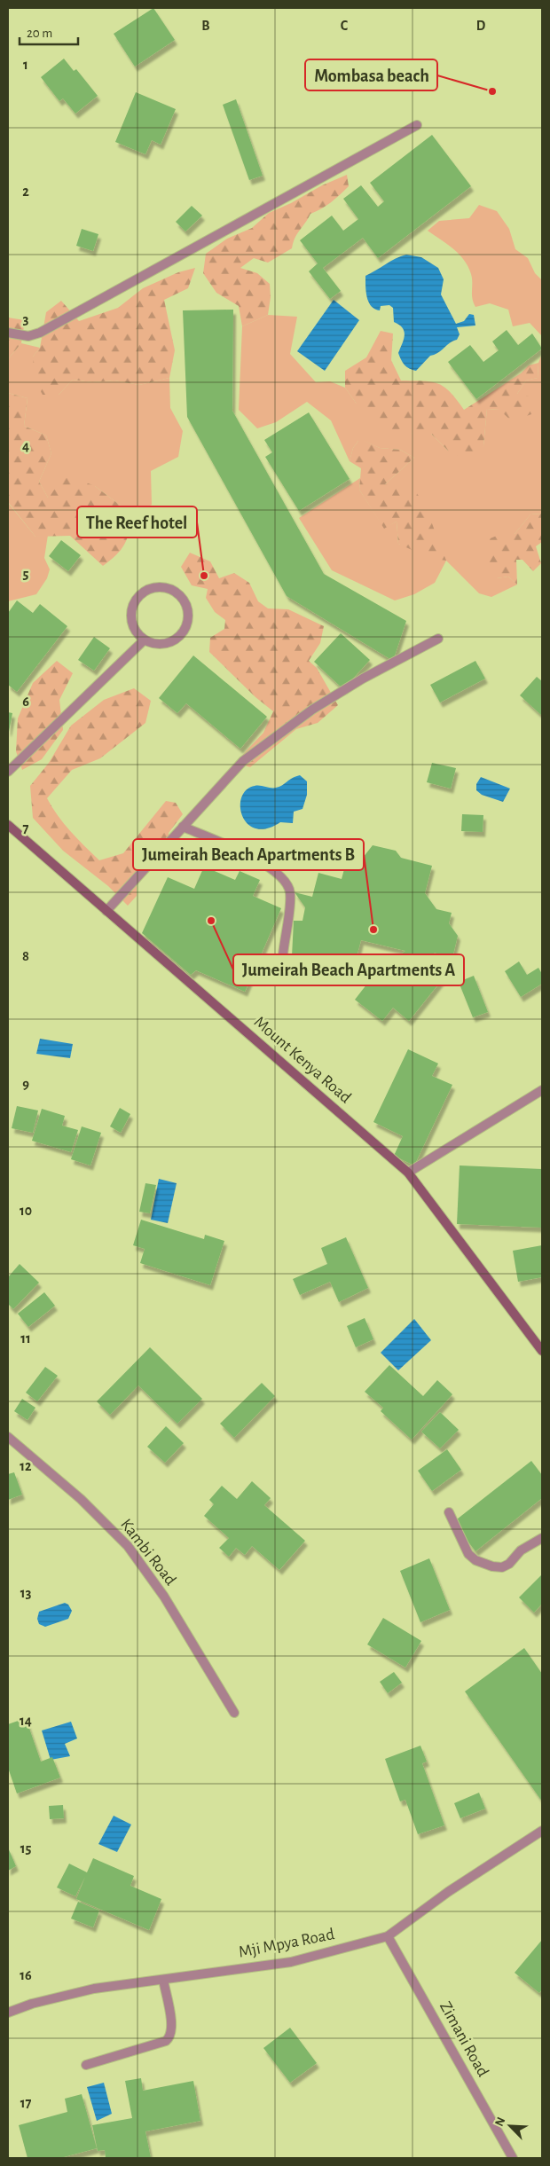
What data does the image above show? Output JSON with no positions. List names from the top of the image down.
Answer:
{
  "streets": {
    "main road": ["Mount Kenya Road"],
    "street": ["Kambi Road", "Mji Mpya Road", "Zimani Road"]
  },
  "crossings": [
    ["Mji Mpya Road", "Zimani Road"]
  ],
  "places": [
    "Mombasa beach",
    "The Reef hotel",
    "Jumeirah Beach Apartments A",
    "Jumeirah Beach Apartments B"
  ],
  "scale_bar": "20 m",
  "north": "top left",
  "grid": {
    "columns": ["B", "C", "D"],
    "rows": [
      "1",
      "2",
      "3",
      "4",
      "5",
      "6",
      "7",
      "8",
      "9",
      "10",
      "11",
      "12",
      "13",
      "14",
      "15",
      "16",
      "17"
    ]
  }
}
